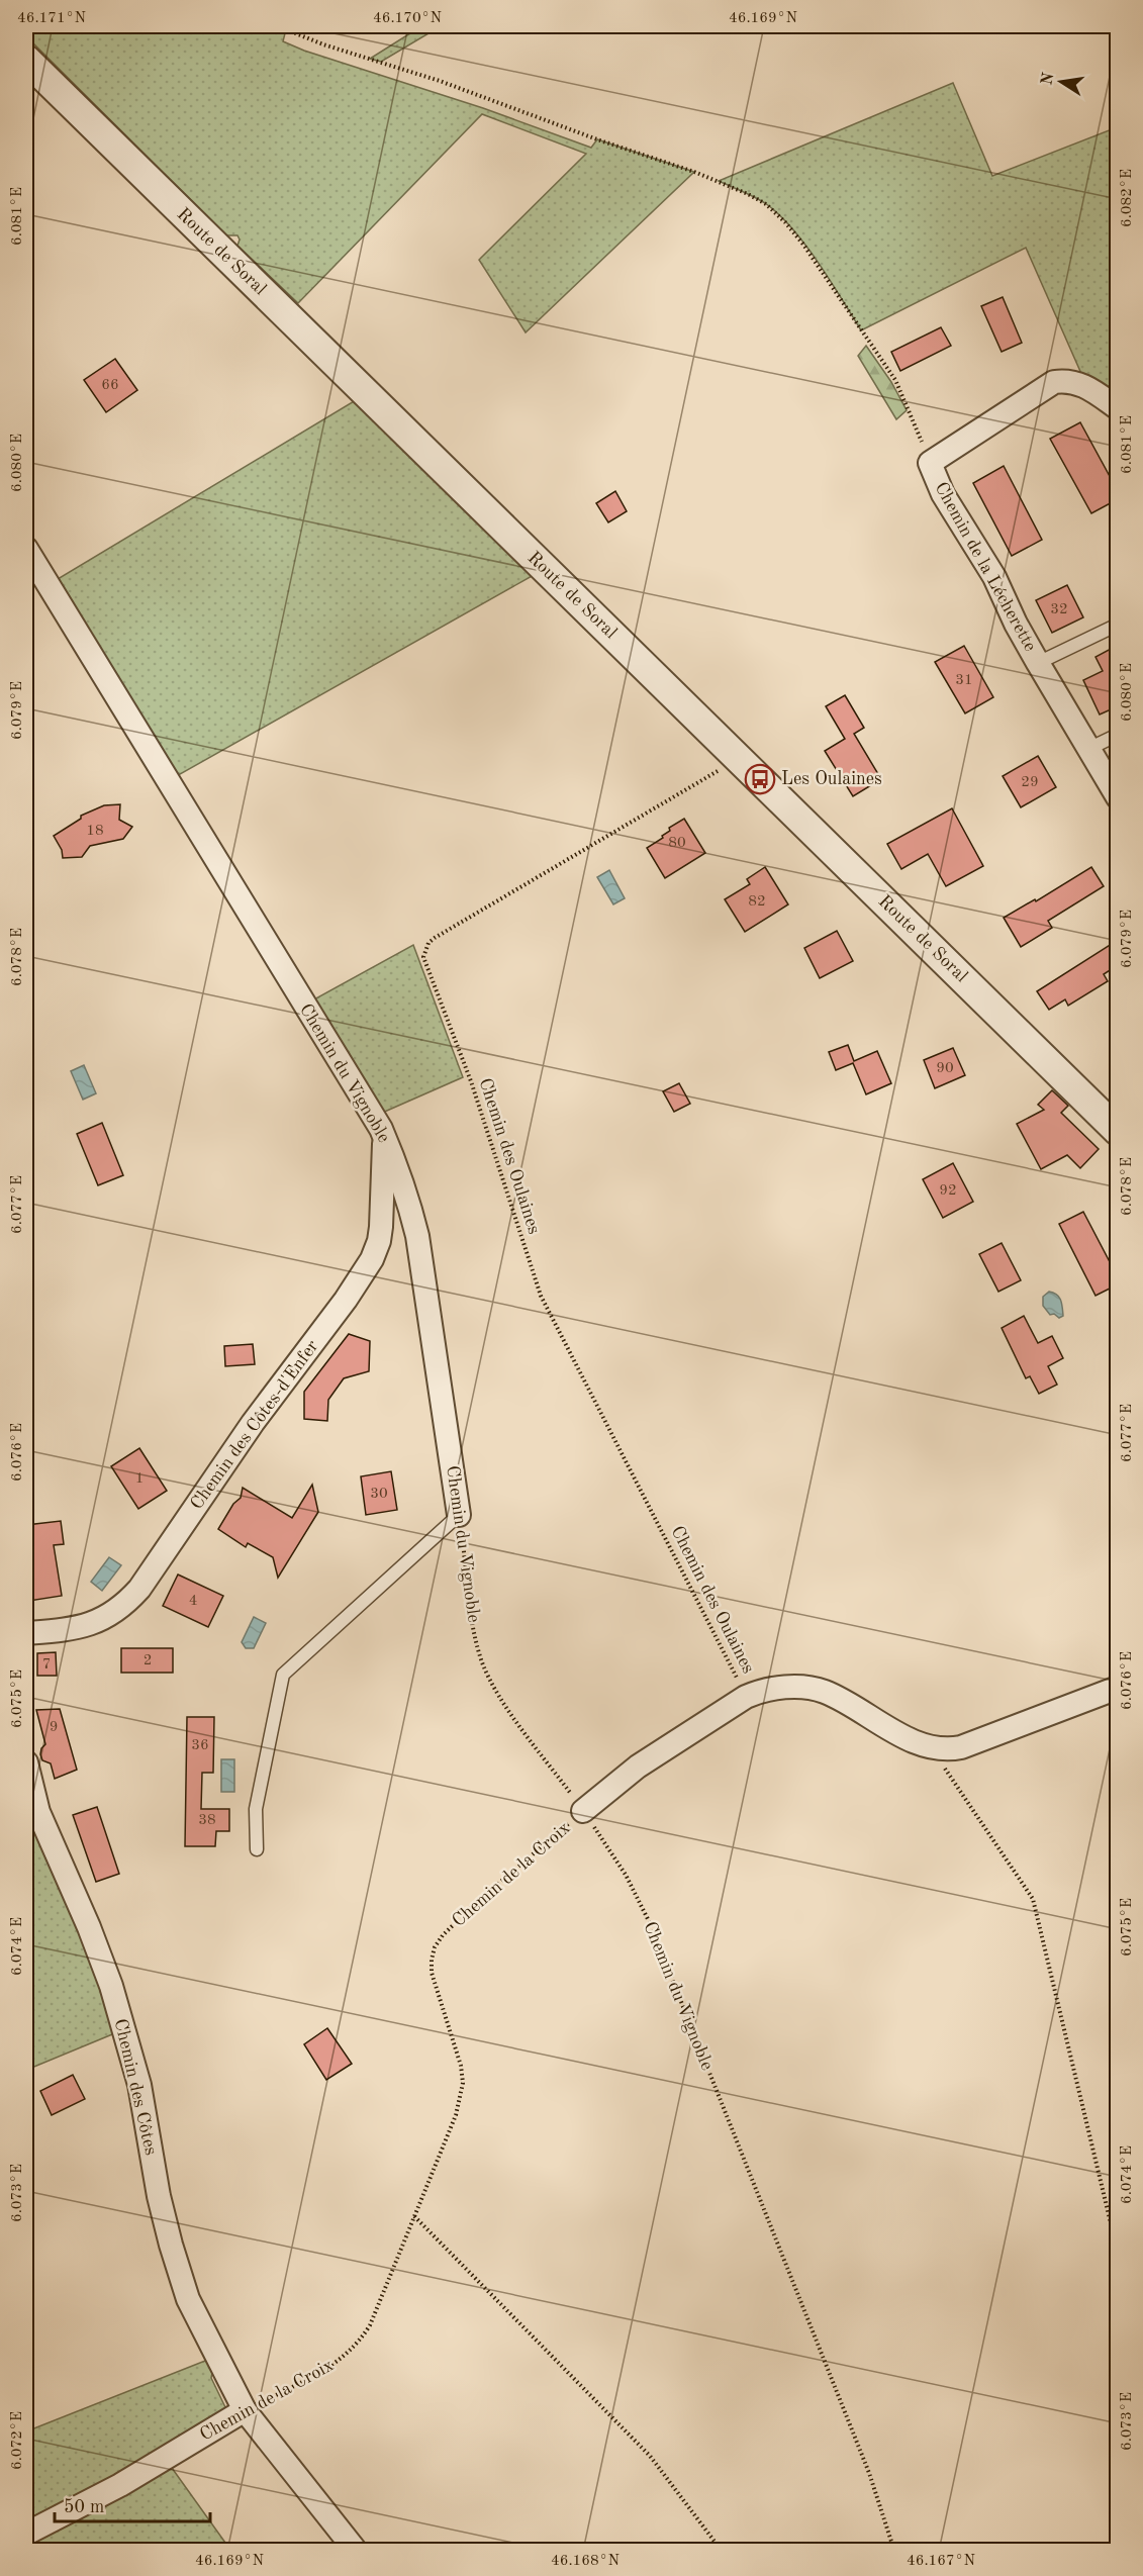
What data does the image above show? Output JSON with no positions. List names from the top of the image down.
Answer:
{
  "streets": {
    "street": [
      "Route de Soral",
      "Chemin de la Lécherette",
      "Chemin du Vignoble",
      "Chemin des Côtes-d'Enfer",
      "Chemin de la Croix",
      "Chemin des Côtes"
    ],
    "path": ["Chemin des Oulaines"]
  },
  "crossings": [
    ["Route de Soral", "Chemin des Oulaines"],
    ["Chemin du Vignoble", "Chemin des Côtes-d'Enfer"],
    ["Chemin du Vignoble", "Chemin de la Croix"],
    ["Chemin des Oulaines", "Chemin de la Croix"],
    ["Chemin de la Croix", "Chemin des Côtes"]
  ],
  "places": {
    "bus stop": ["Les Oulaines"]
  },
  "house_numbers": [
    "66",
    "32",
    "31",
    "29",
    "18",
    "80",
    "82",
    "90",
    "92",
    "1",
    "30",
    "4",
    "2",
    "7",
    "9",
    "36",
    "38"
  ],
  "scale_bar": "50 m",
  "north": "left",
  "coordinates": [
    "46.171°N",
    "46.170°N",
    "46.169°N",
    "6.082°E",
    "6.081°E",
    "6.080°E",
    "6.079°E",
    "6.078°E",
    "6.077°E",
    "6.076°E",
    "6.075°E",
    "6.074°E",
    "6.073°E",
    "6.072°E",
    "46.168°N",
    "46.167°N"
  ]
}
